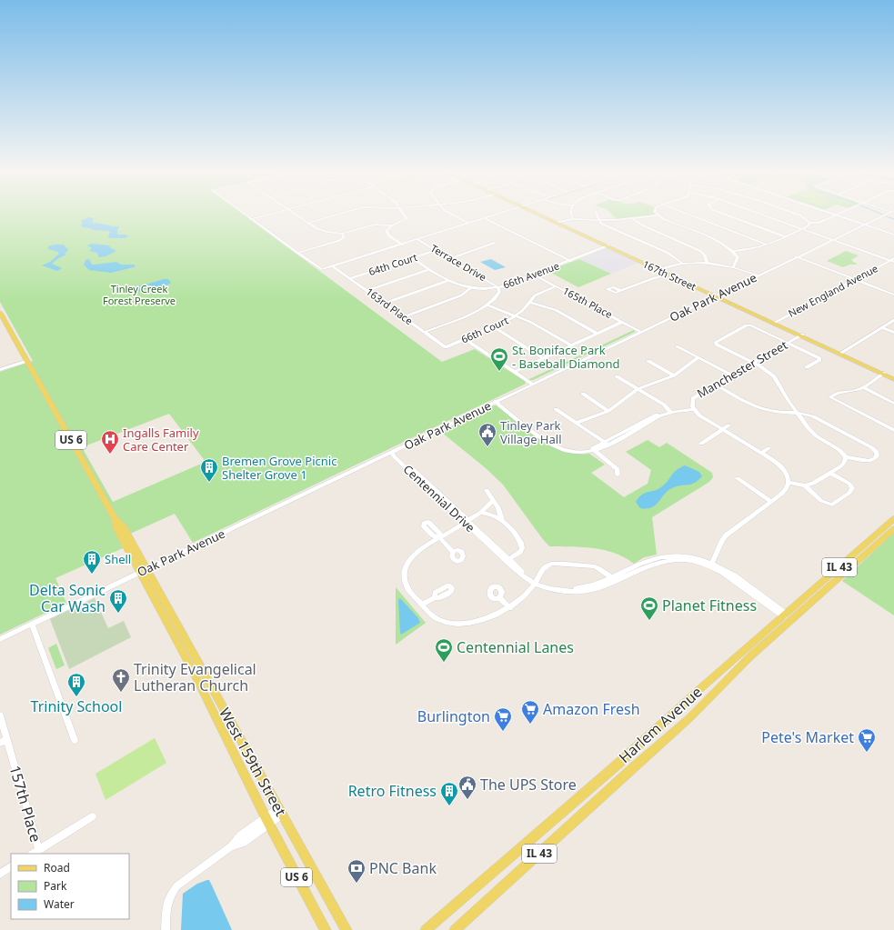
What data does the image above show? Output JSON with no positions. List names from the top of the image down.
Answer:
{
  "streets": {
    "main road": [
      "167th Street",
      "US 6",
      "IL 43",
      "Harlem Avenue",
      "West 159th Street"
    ],
    "street": [
      "Terrace Drive",
      "64th Court",
      "66th Avenue",
      "New England Avenue",
      "Oak Park Avenue",
      "165th Place",
      "163rd Place",
      "66th Court",
      "Manchester Street",
      "Centennial Drive",
      "157th Place"
    ]
  },
  "crossings": [
    ["Terrace Drive", "64th Court"],
    ["Terrace Drive", "66th Avenue"],
    ["64th Court", "163rd Place"],
    ["66th Avenue", "167th Street"],
    ["66th Avenue", "165th Place"],
    ["167th Street", "New England Avenue"],
    ["167th Street", "Oak Park Avenue"],
    ["167th Street", "Manchester Street"],
    ["Oak Park Avenue", "165th Place"],
    ["Oak Park Avenue", "Centennial Drive"],
    ["Oak Park Avenue", "West 159th Street"],
    ["165th Place", "66th Court"],
    ["163rd Place", "66th Court"]
  ],
  "parks": ["Tinley Creek Forest Preserve"],
  "places": {
    "sports": ["St. Boniface Park - Baseball Diamond", "Planet Fitness", "Centennial Lanes"],
    "public building": ["Tinley Park Village Hall", "The UPS Store"],
    "hospital": ["Ingalls Family Care Center"],
    "building": [
      "Bremen Grove Picnic Shelter Grove 1",
      "Shell",
      "Delta Sonic Car Wash",
      "Trinity School",
      "Retro Fitness"
    ],
    "church": ["Trinity Evangelical Lutheran Church"],
    "supermarket": ["Amazon Fresh", "Burlington", "Pete's Market"],
    "bank": ["PNC Bank"]
  },
  "legend": ["Road", "Park", "Water"]
}
